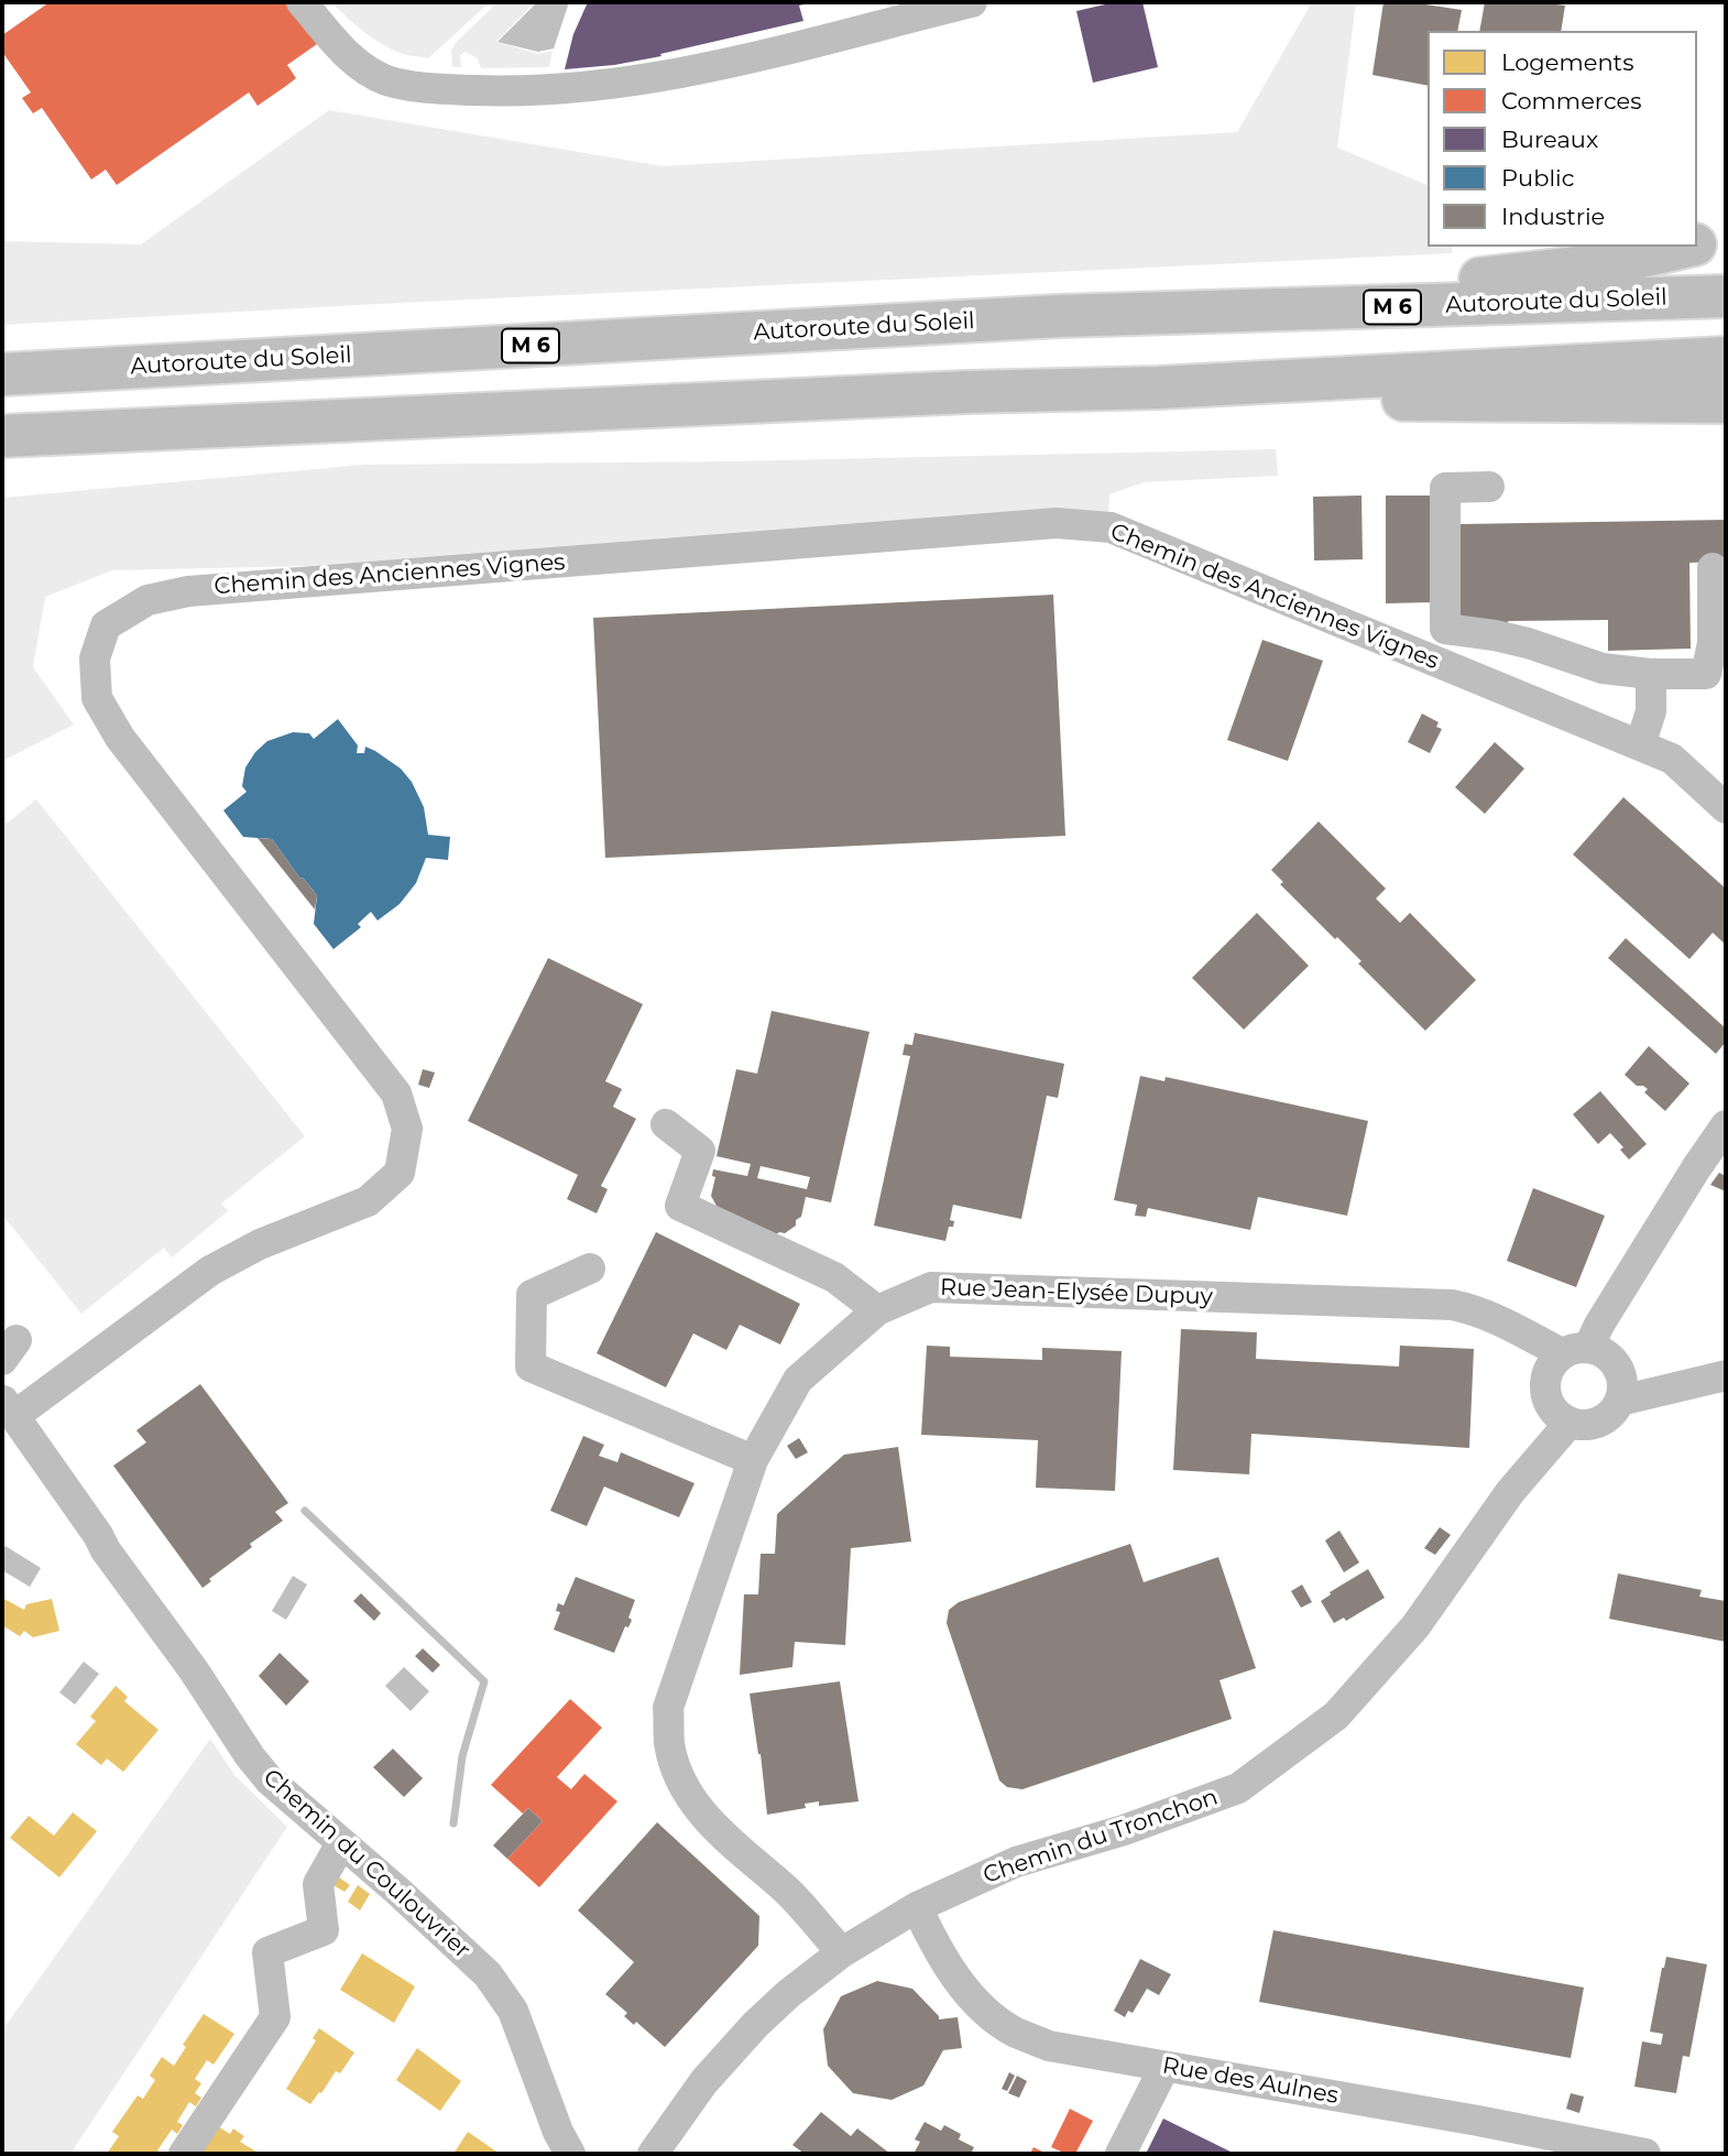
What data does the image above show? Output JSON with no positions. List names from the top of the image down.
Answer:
{
  "streets": {
    "highway": ["Autoroute du Soleil", "M 6"],
    "street": [
      "Chemin des Anciennes Vignes",
      "Rue Jean-Elysée Dupuy",
      "Chemin du Tronchon",
      "Chemin du Coulouvrier",
      "Rue des Aulnes"
    ]
  },
  "crossings": [
    ["Chemin des Anciennes Vignes", "Chemin du Coulouvrier"],
    ["Rue Jean-Elysée Dupuy", "Chemin du Tronchon"],
    ["Chemin du Tronchon", "Rue des Aulnes"]
  ],
  "legend": [
    "Logements",
    "Commerces",
    "Bureaux",
    "Public",
    "Industrie"
  ]
}
